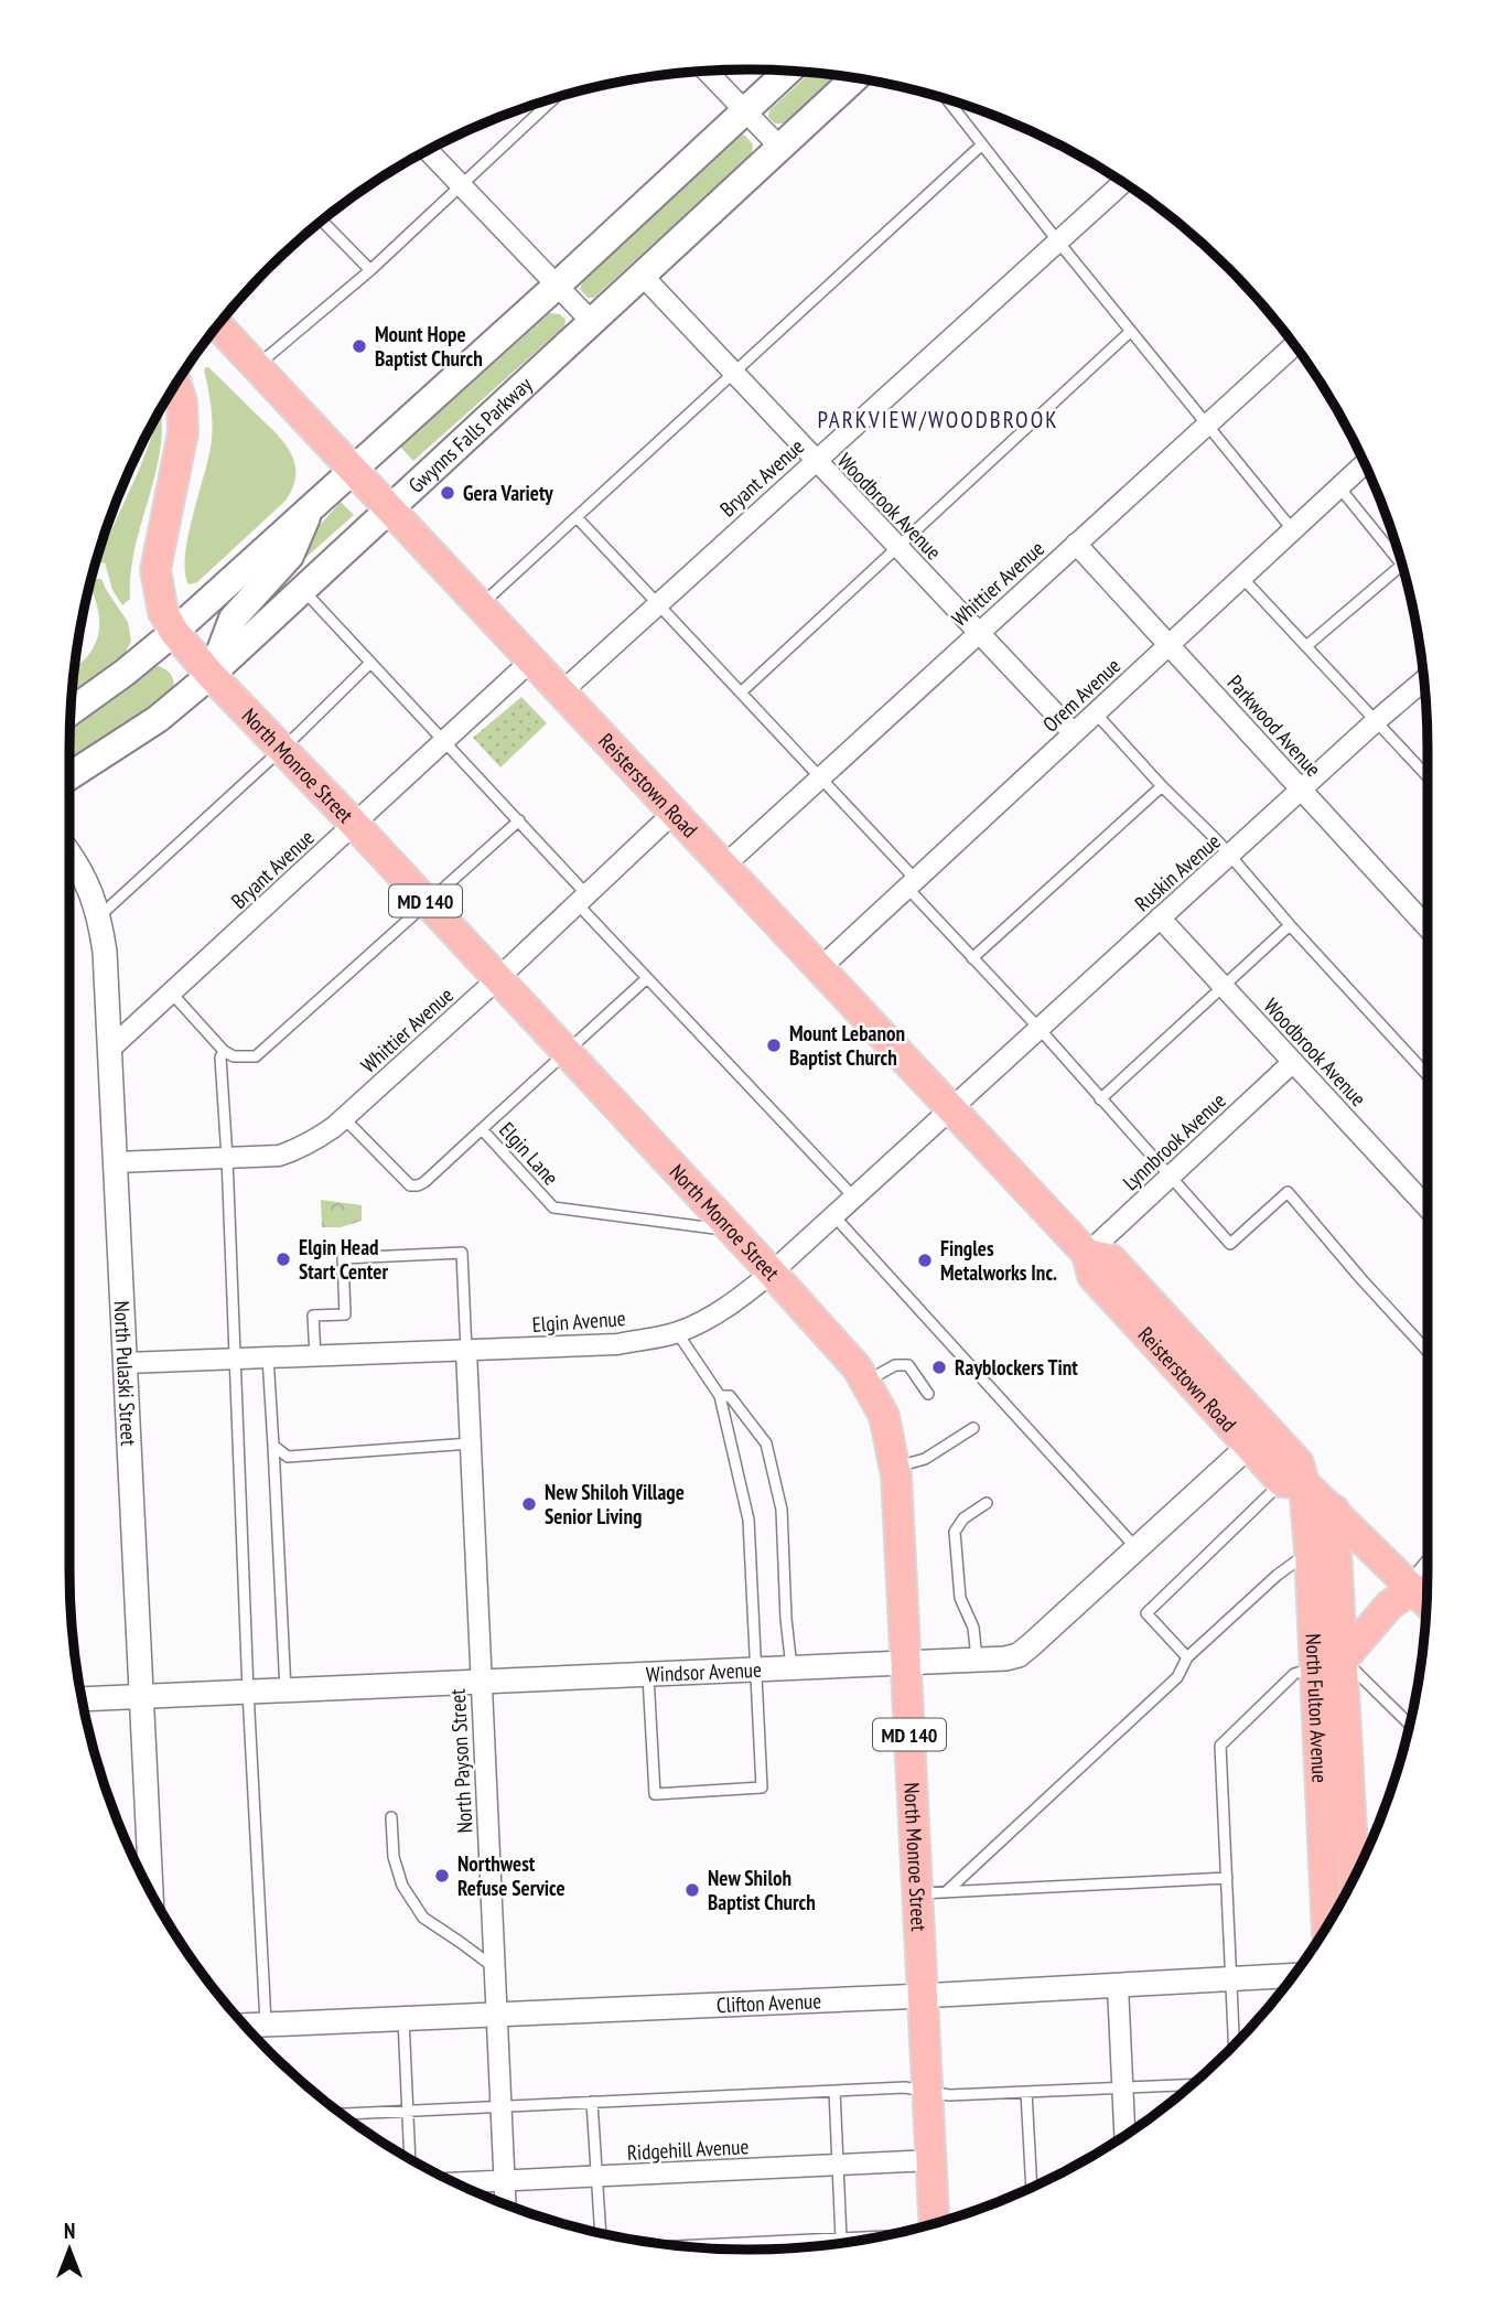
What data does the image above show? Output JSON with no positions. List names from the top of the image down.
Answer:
{
  "streets": {
    "main road": [
      "Gwynns Falls Parkway",
      "North Monroe Street",
      "Reisterstown Road",
      "MD 140",
      "North Fulton Avenue"
    ],
    "street": [
      "Bryant Avenue",
      "Woodbrook Avenue",
      "Whittier Avenue",
      "Orem Avenue",
      "Parkwood Avenue",
      "Ruskin Avenue",
      "Lynnbrook Avenue",
      "Elgin Avenue",
      "North Pulaski Street",
      "Windsor Avenue",
      "North Payson Street",
      "Clifton Avenue",
      "Ridgehill Avenue"
    ],
    "lane": ["Elgin Lane"]
  },
  "crossings": [
    ["Gwynns Falls Parkway", "Woodbrook Avenue"],
    ["Gwynns Falls Parkway", "North Monroe Street"],
    ["Gwynns Falls Parkway", "Reisterstown Road"],
    ["Bryant Avenue", "Woodbrook Avenue"],
    ["Bryant Avenue", "North Monroe Street"],
    ["Bryant Avenue", "Reisterstown Road"],
    ["Bryant Avenue", "North Pulaski Street"],
    ["Woodbrook Avenue", "Whittier Avenue"],
    ["Woodbrook Avenue", "Orem Avenue"],
    ["Woodbrook Avenue", "Ruskin Avenue"],
    ["Woodbrook Avenue", "Lynnbrook Avenue"],
    ["Whittier Avenue", "Parkwood Avenue"],
    ["Whittier Avenue", "North Monroe Street"],
    ["Whittier Avenue", "Reisterstown Road"],
    ["Whittier Avenue", "Elgin Lane"],
    ["Whittier Avenue", "North Pulaski Street"],
    ["Orem Avenue", "Parkwood Avenue"],
    ["Orem Avenue", "Reisterstown Road"],
    ["Parkwood Avenue", "Ruskin Avenue"],
    ["North Monroe Street", "Elgin Lane"],
    ["North Monroe Street", "Elgin Avenue"],
    ["North Monroe Street", "Windsor Avenue"],
    ["North Monroe Street", "Clifton Avenue"],
    ["North Monroe Street", "Ridgehill Avenue"],
    ["Reisterstown Road", "Ruskin Avenue"],
    ["Reisterstown Road", "Lynnbrook Avenue"],
    ["Reisterstown Road", "Elgin Avenue"],
    ["Reisterstown Road", "Windsor Avenue"],
    ["Reisterstown Road", "North Fulton Avenue"],
    ["Ruskin Avenue", "Elgin Avenue"],
    ["Elgin Avenue", "North Pulaski Street"],
    ["Elgin Avenue", "North Payson Street"],
    ["North Pulaski Street", "Windsor Avenue"],
    ["Windsor Avenue", "North Payson Street"],
    ["North Payson Street", "Clifton Avenue"],
    ["North Payson Street", "Ridgehill Avenue"]
  ],
  "districts": ["PARKVIEW/WOODBROOK"],
  "places": [
    "Mount Hope Baptist Church",
    "Gera Variety",
    "Mount Lebanon Baptist Church",
    "Elgin Head Start Center",
    "Fingles Metalworks Inc.",
    "Rayblockers Tint",
    "New Shiloh Village Senior Living",
    "Northwest Refuse Service",
    "New Shiloh Baptist Church"
  ],
  "north": "top"
}
